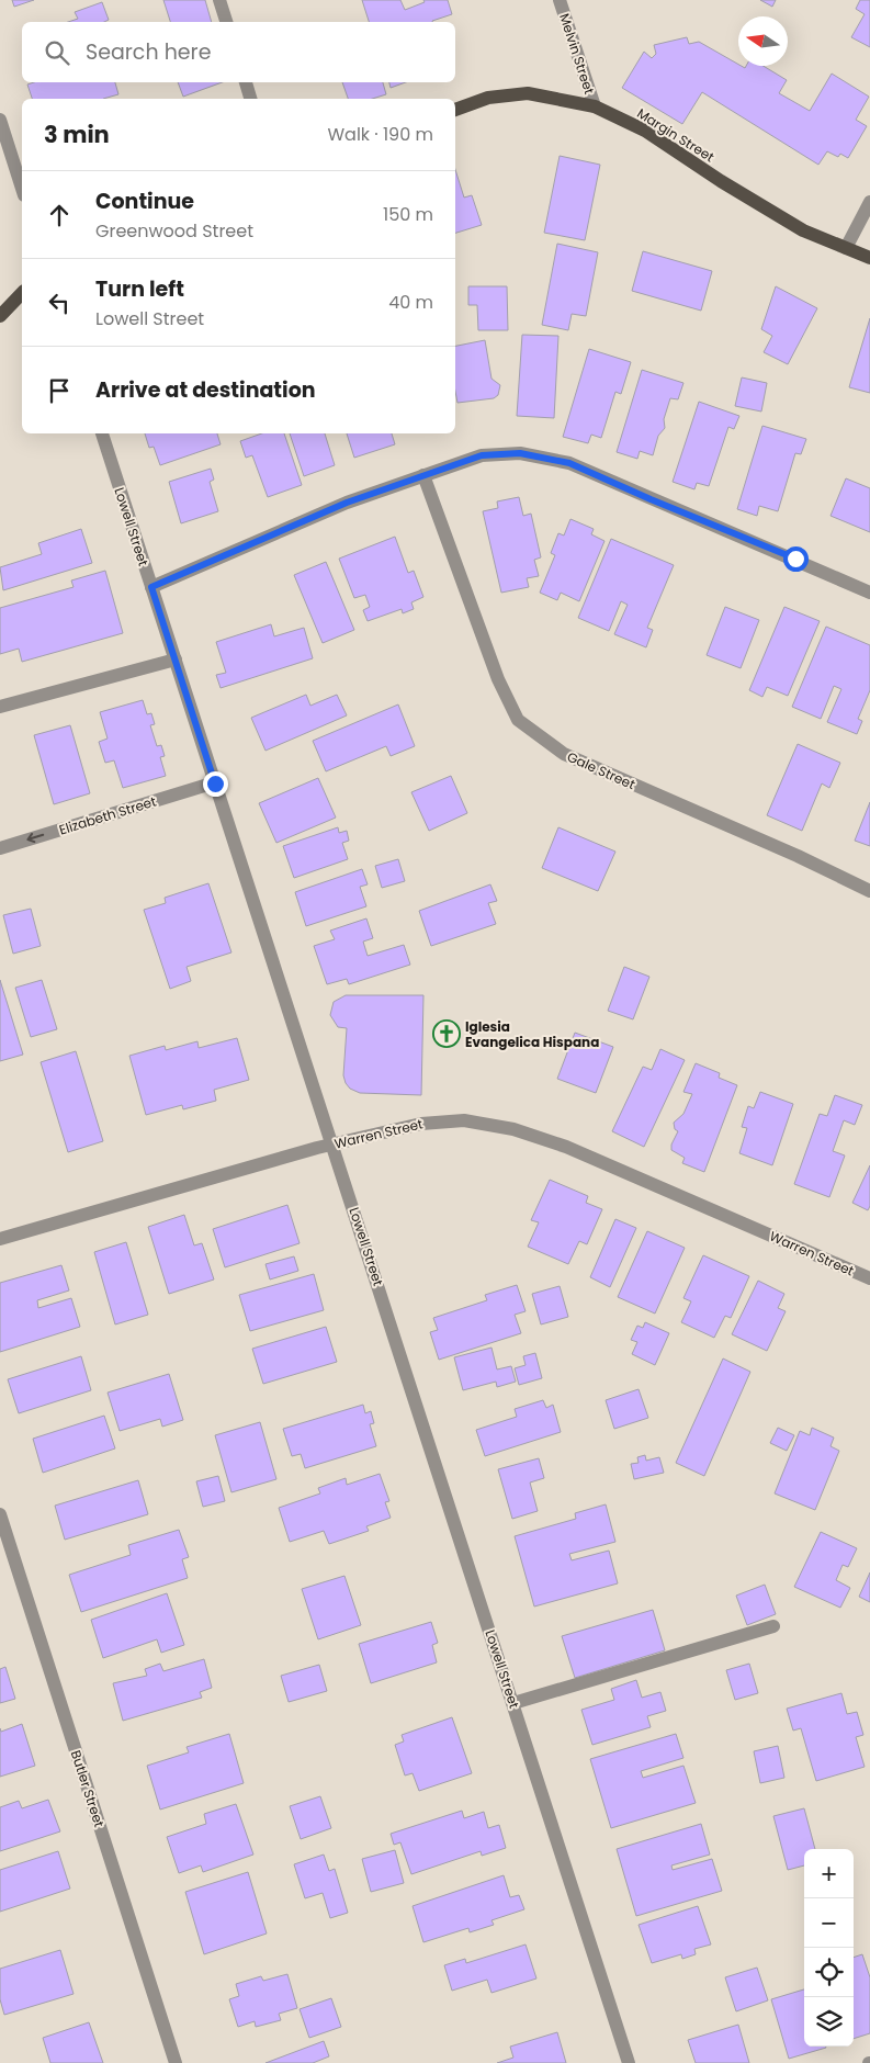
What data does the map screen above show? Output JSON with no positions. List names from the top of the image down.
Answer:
{
  "streets": {
    "main road": ["Margin Street"],
    "street": [
      "Melvin Street",
      "Lowell Street",
      "Gale Street",
      "Elizabeth Street",
      "Warren Street",
      "Butler Street"
    ]
  },
  "crossings": [
    ["Melvin Street", "Margin Street"],
    ["Lowell Street", "Elizabeth Street"],
    ["Lowell Street", "Warren Street"]
  ],
  "one_way": ["Elizabeth Street"],
  "places": {
    "church": ["Iglesia Evangelica Hispana"]
  },
  "north": "left",
  "page": {
    "search": "Search here",
    "heading": ["3 min", "Walk · 190 m"],
    "list": [
      ["Continue", "Greenwood Street", "150 m"],
      ["Turn left", "Lowell Street", "40 m"],
      "Arrive at destination"
    ],
    "map_buttons": ["+", "−"]
  }
}
